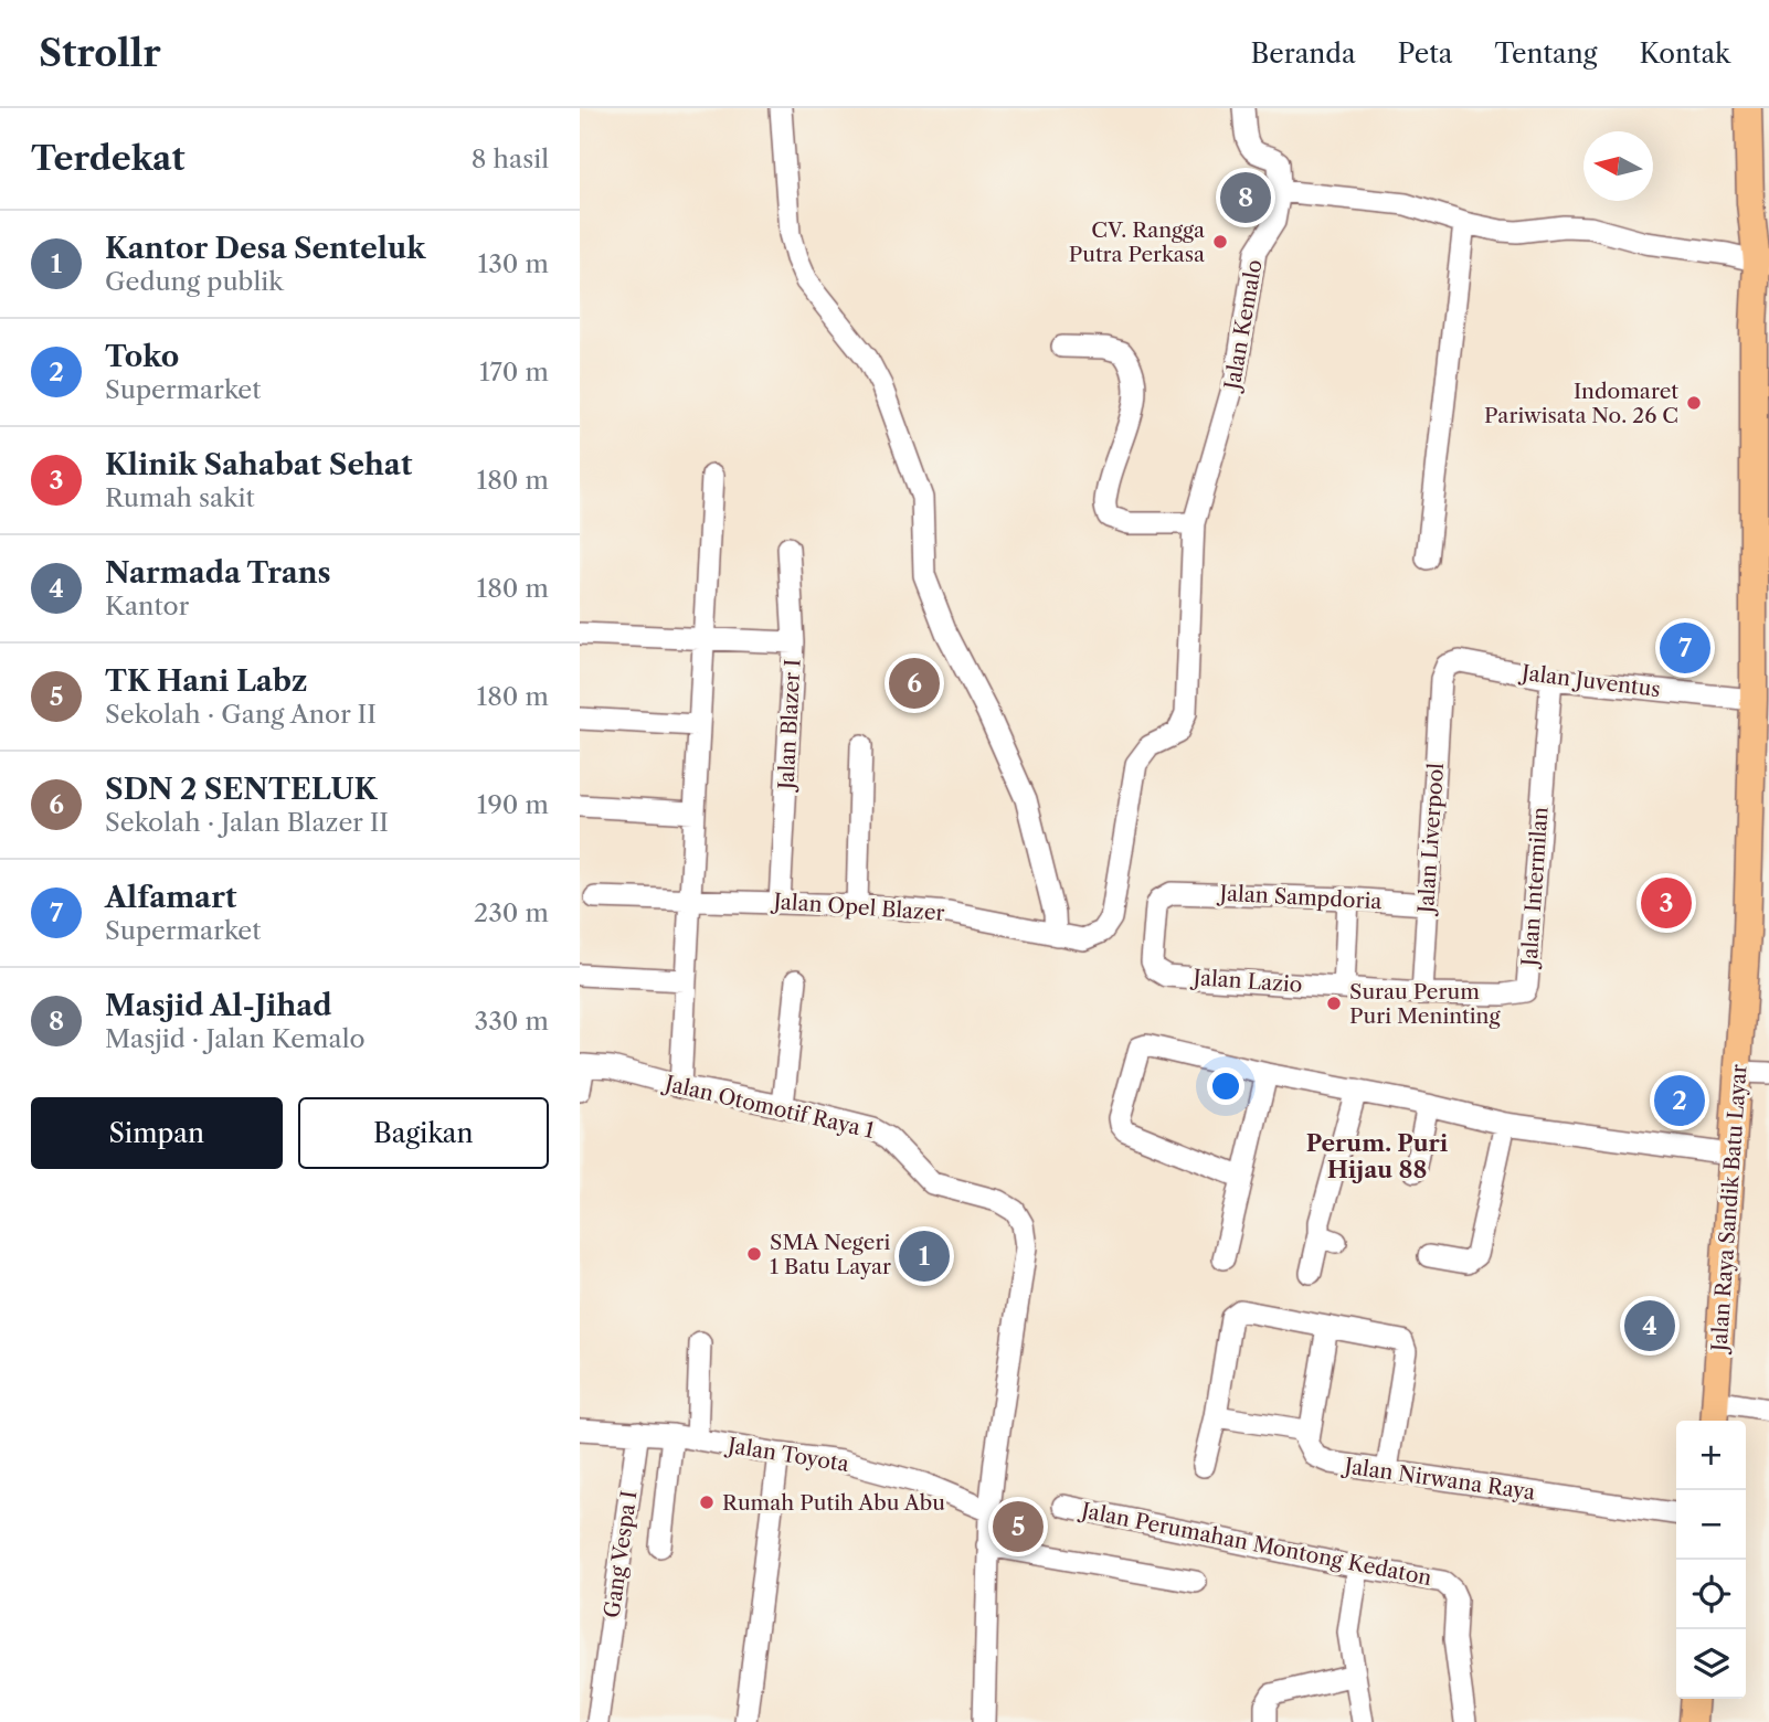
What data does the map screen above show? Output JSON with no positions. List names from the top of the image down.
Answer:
{
  "streets": {
    "main road": ["Jalan Raya Sandik Batu Layar"],
    "street": [
      "Jalan Kemalo",
      "Jalan Juventus",
      "Jalan Blazer I",
      "Jalan Liverpool",
      "Jalan Intermilan",
      "Jalan Sampdoria",
      "Jalan Opel Blazer",
      "Jalan Lazio",
      "Jalan Otomotif Raya 1",
      "Jalan Toyota",
      "Jalan Nirwana Raya",
      "Jalan Perumahan Montong Kedaton",
      "Gang Vespa I"
    ]
  },
  "crossings": [
    ["Jalan Kemalo", "Jalan Opel Blazer"],
    ["Jalan Juventus", "Jalan Liverpool"],
    ["Jalan Juventus", "Jalan Intermilan"],
    ["Jalan Juventus", "Jalan Raya Sandik Batu Layar"],
    ["Jalan Blazer I", "Jalan Opel Blazer"],
    ["Jalan Liverpool", "Jalan Intermilan"],
    ["Jalan Liverpool", "Jalan Sampdoria"],
    ["Jalan Liverpool", "Jalan Lazio"],
    ["Jalan Intermilan", "Jalan Lazio"],
    ["Jalan Sampdoria", "Jalan Lazio"],
    ["Jalan Otomotif Raya 1", "Jalan Toyota"],
    ["Jalan Toyota", "Gang Vespa I"]
  ],
  "districts": ["Perum. Puri Hijau 88"],
  "places": [
    "CV. Rangga Putra Perkasa",
    "Indomaret Pariwisata No. 26 C",
    "Surau Perum Puri Meninting",
    "SMA Negeri 1 Batu Layar",
    "Rumah Putih Abu Abu"
  ],
  "north": "left",
  "page": {
    "header": "Strollr",
    "nav": [
      "Beranda",
      "Peta",
      "Tentang",
      "Kontak"
    ],
    "heading": ["Terdekat", "8 hasil"],
    "pins": [
      "8",
      "7",
      "6",
      "3",
      "2",
      "1",
      "4",
      "5"
    ],
    "list": [
      {
        "mark": "1",
        "name": "Kantor Desa Senteluk",
        "note": "Gedung publik",
        "value": "130 m"
      },
      {
        "mark": "2",
        "name": "Toko",
        "note": "Supermarket",
        "value": "170 m"
      },
      {
        "mark": "3",
        "name": "Klinik Sahabat Sehat",
        "note": "Rumah sakit",
        "value": "180 m"
      },
      {
        "mark": "4",
        "name": "Narmada Trans",
        "note": "Kantor",
        "value": "180 m"
      },
      {
        "mark": "5",
        "name": "TK Hani Labz",
        "note": "Sekolah · Gang Anor II",
        "value": "180 m"
      },
      {
        "mark": "6",
        "name": "SDN 2 SENTELUK",
        "note": "Sekolah · Jalan Blazer II",
        "value": "190 m"
      },
      {
        "mark": "7",
        "name": "Alfamart",
        "note": "Supermarket",
        "value": "230 m"
      },
      {
        "mark": "8",
        "name": "Masjid Al-Jihad",
        "note": "Masjid · Jalan Kemalo",
        "value": "330 m"
      }
    ],
    "buttons": ["Simpan", "Bagikan"],
    "map_buttons": ["+", "−"]
  }
}
